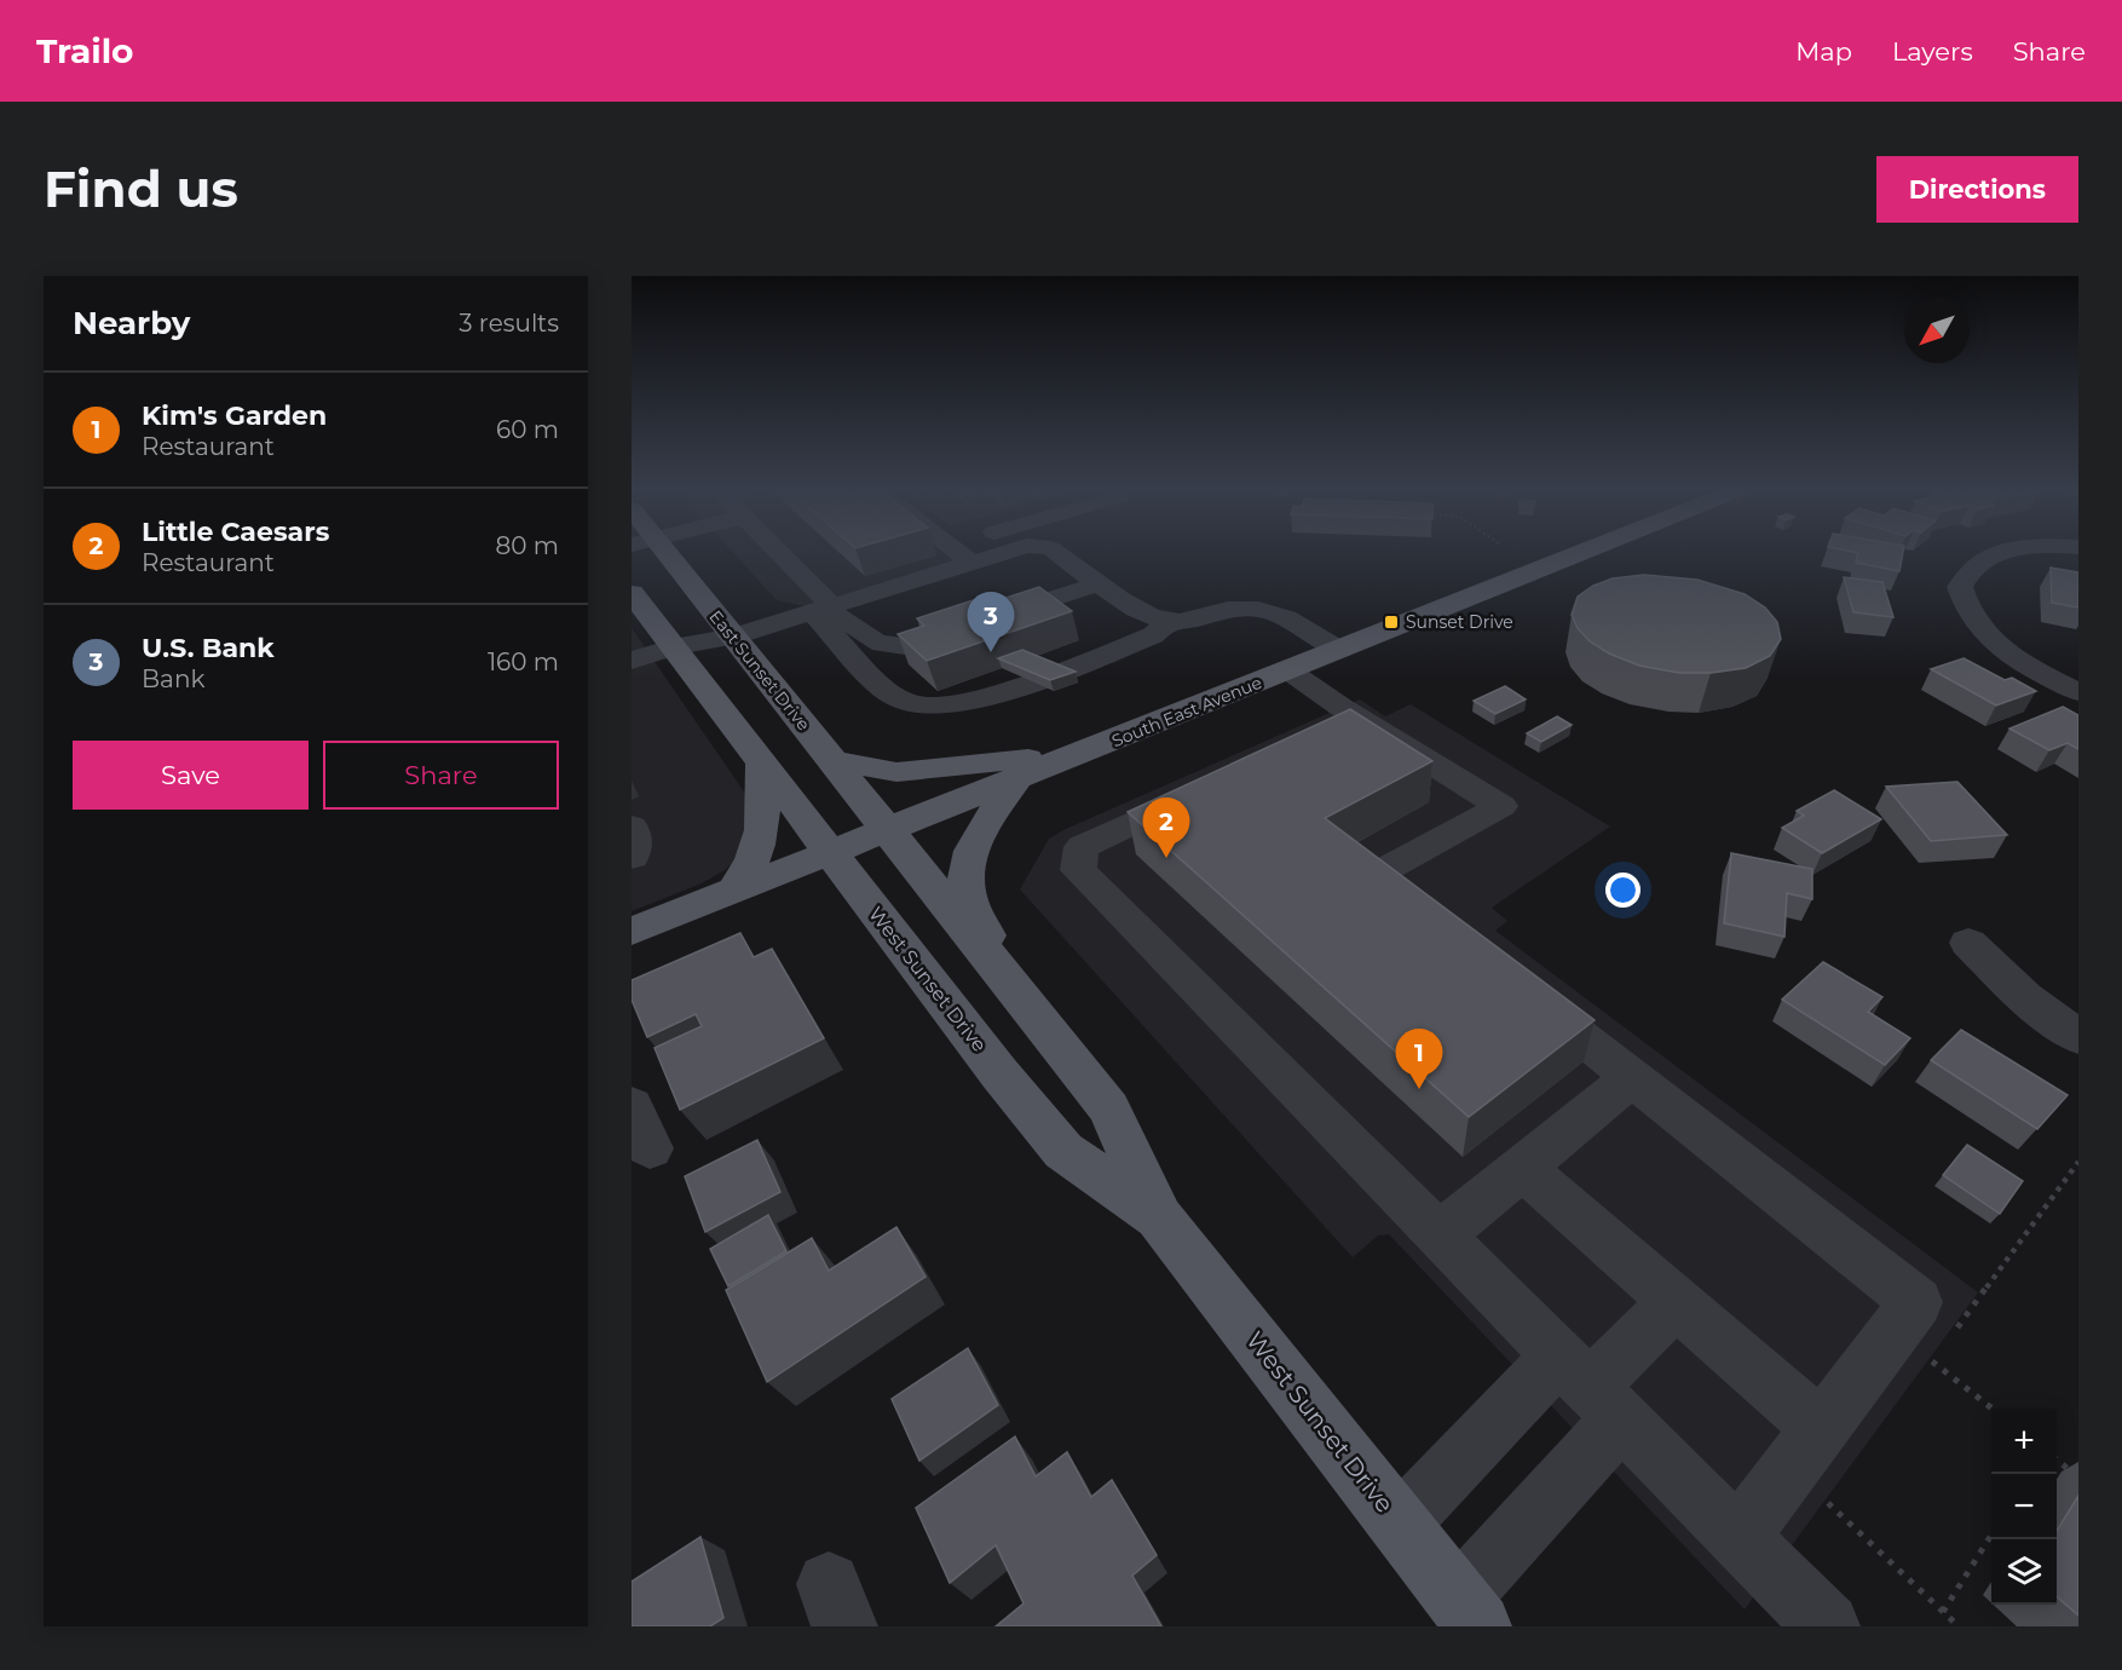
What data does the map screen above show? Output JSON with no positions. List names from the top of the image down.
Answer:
{
  "streets": {
    "main road": ["East Sunset Drive", "South East Avenue", "West Sunset Drive"]
  },
  "crossings": [
    ["East Sunset Drive", "South East Avenue"],
    ["East Sunset Drive", "West Sunset Drive"],
    ["South East Avenue", "West Sunset Drive"]
  ],
  "places": {
    "transit": ["Sunset Drive"]
  },
  "north": "bottom left",
  "page": {
    "header": "Trailo",
    "nav": ["Map", "Layers", "Share"],
    "buttons": [
      "Directions",
      ["Save", "Share"]
    ],
    "title": "Find us",
    "heading": ["Nearby", "3 results"],
    "list": [
      {
        "mark": "1",
        "name": "Kim's Garden",
        "note": "Restaurant",
        "value": "60 m"
      },
      {
        "mark": "2",
        "name": "Little Caesars",
        "note": "Restaurant",
        "value": "80 m"
      },
      {
        "mark": "3",
        "name": "U.S. Bank",
        "note": "Bank",
        "value": "160 m"
      }
    ],
    "pins": ["3", "2", "1"],
    "map_buttons": ["+", "−"]
  }
}
